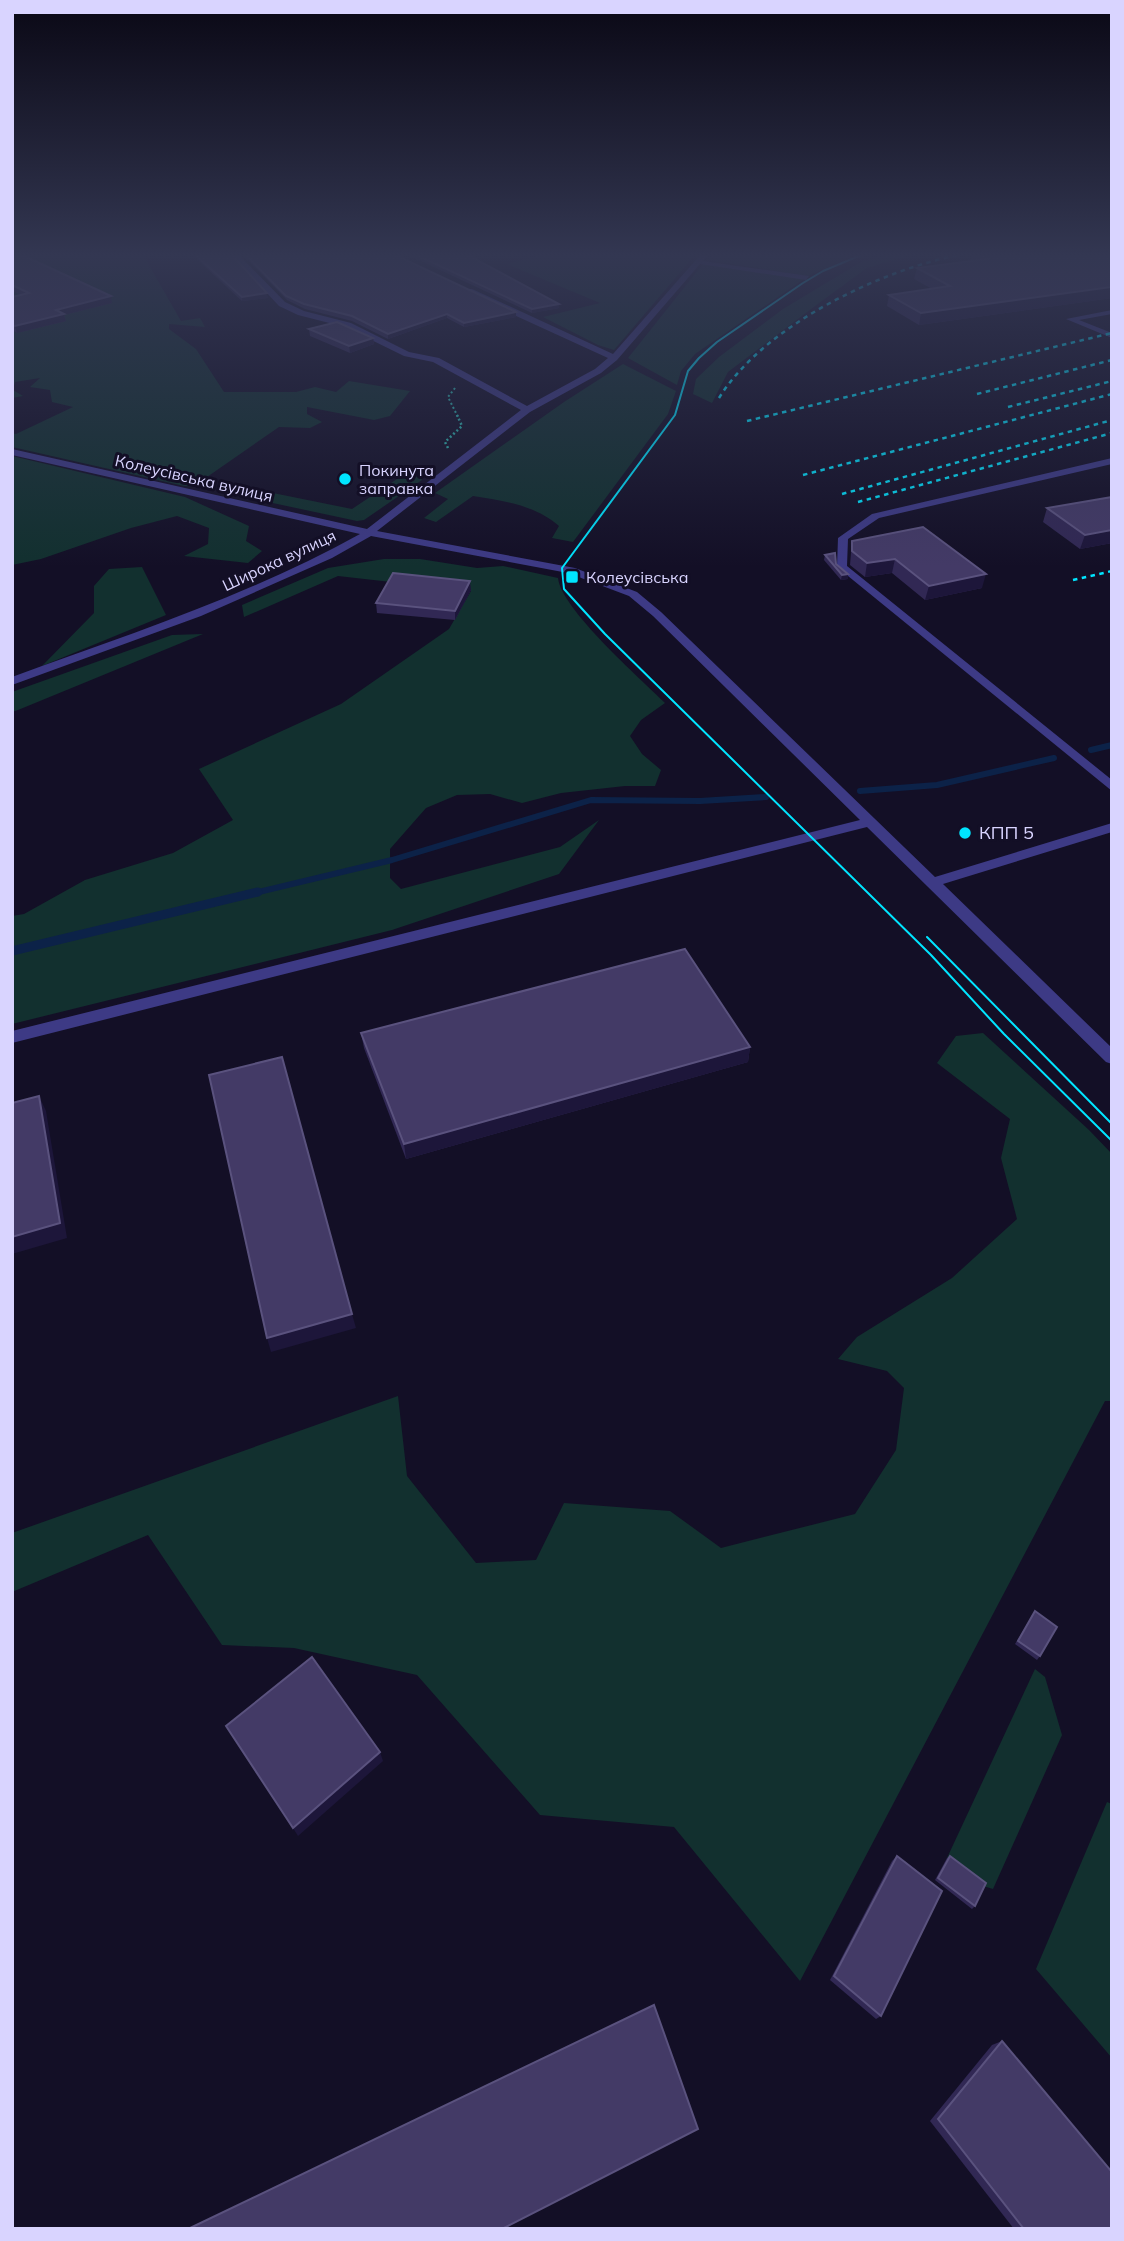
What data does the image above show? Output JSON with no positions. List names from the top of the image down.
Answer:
{
  "streets": {
    "street": ["Колеусівська вулиця", "Широка вулиця"]
  },
  "crossings": [
    ["Колеусівська вулиця", "Широка вулиця"]
  ],
  "places": {
    "other": ["Покинута заправка", "КПП 5"],
    "transit": ["Колеусівська"]
  }
}
